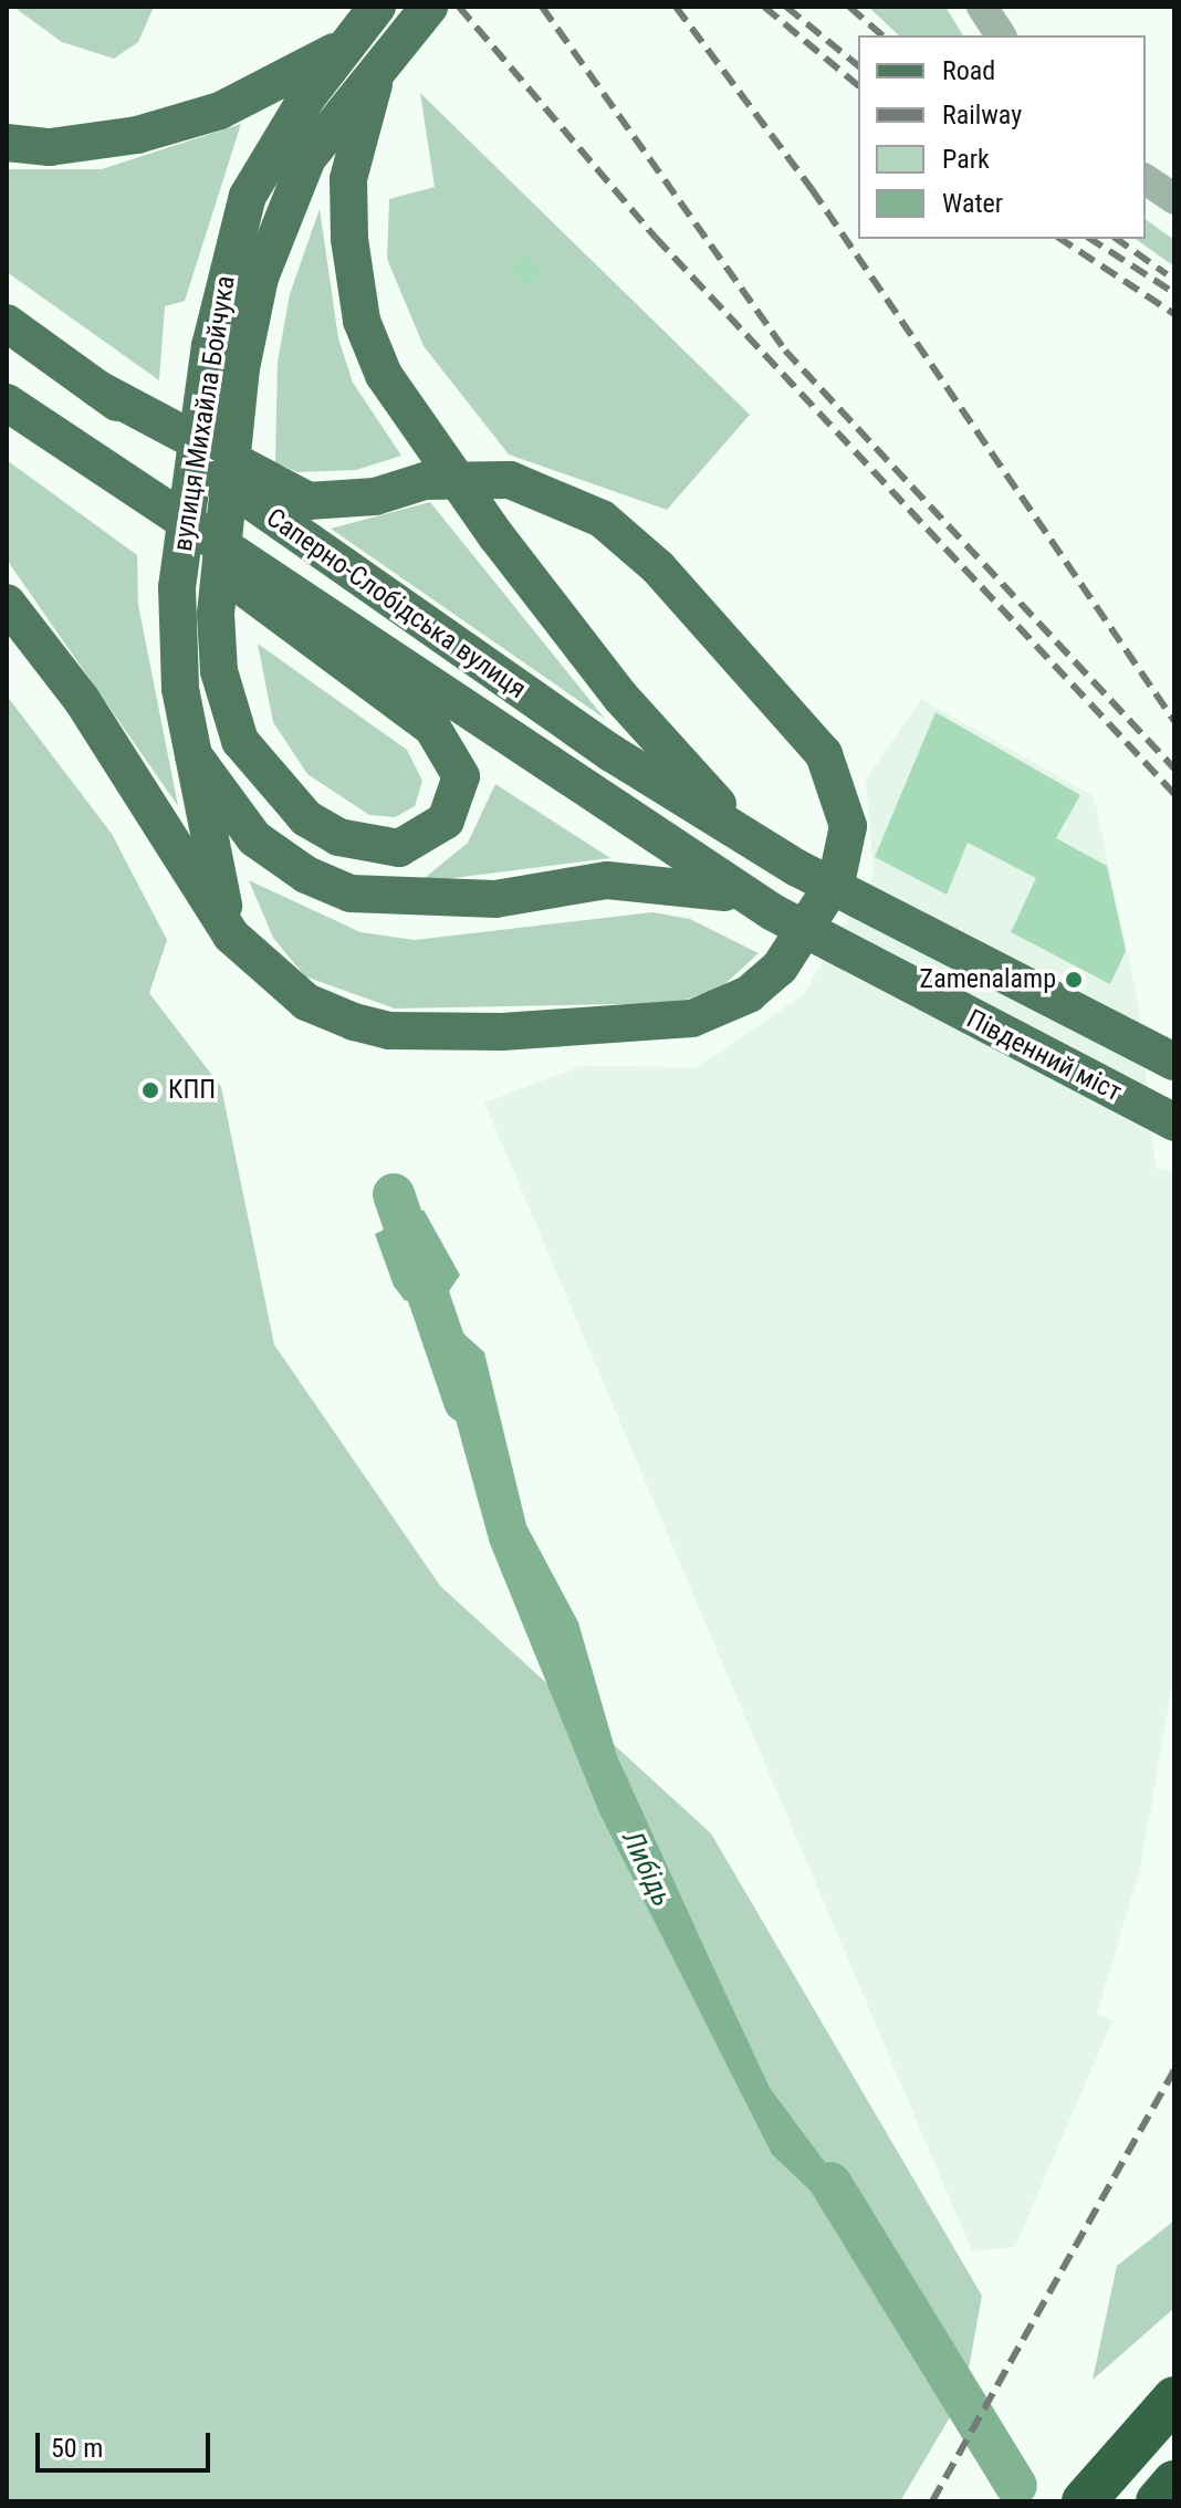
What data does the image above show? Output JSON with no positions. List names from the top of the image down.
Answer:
{
  "streets": {
    "main road": ["вулиця Михайла Бойчука", "Саперно-Слобідська вулиця", "Південний міст"]
  },
  "crossings": [
    ["вулиця Михайла Бойчука", "Саперно-Слобідська вулиця"],
    ["Саперно-Слобідська вулиця", "Південний міст"]
  ],
  "water": ["Либідь"],
  "places": ["Zamenalamp", "КПП"],
  "legend": [
    "Road",
    "Railway",
    "Park",
    "Water"
  ],
  "scale_bar": "50 m"
}
